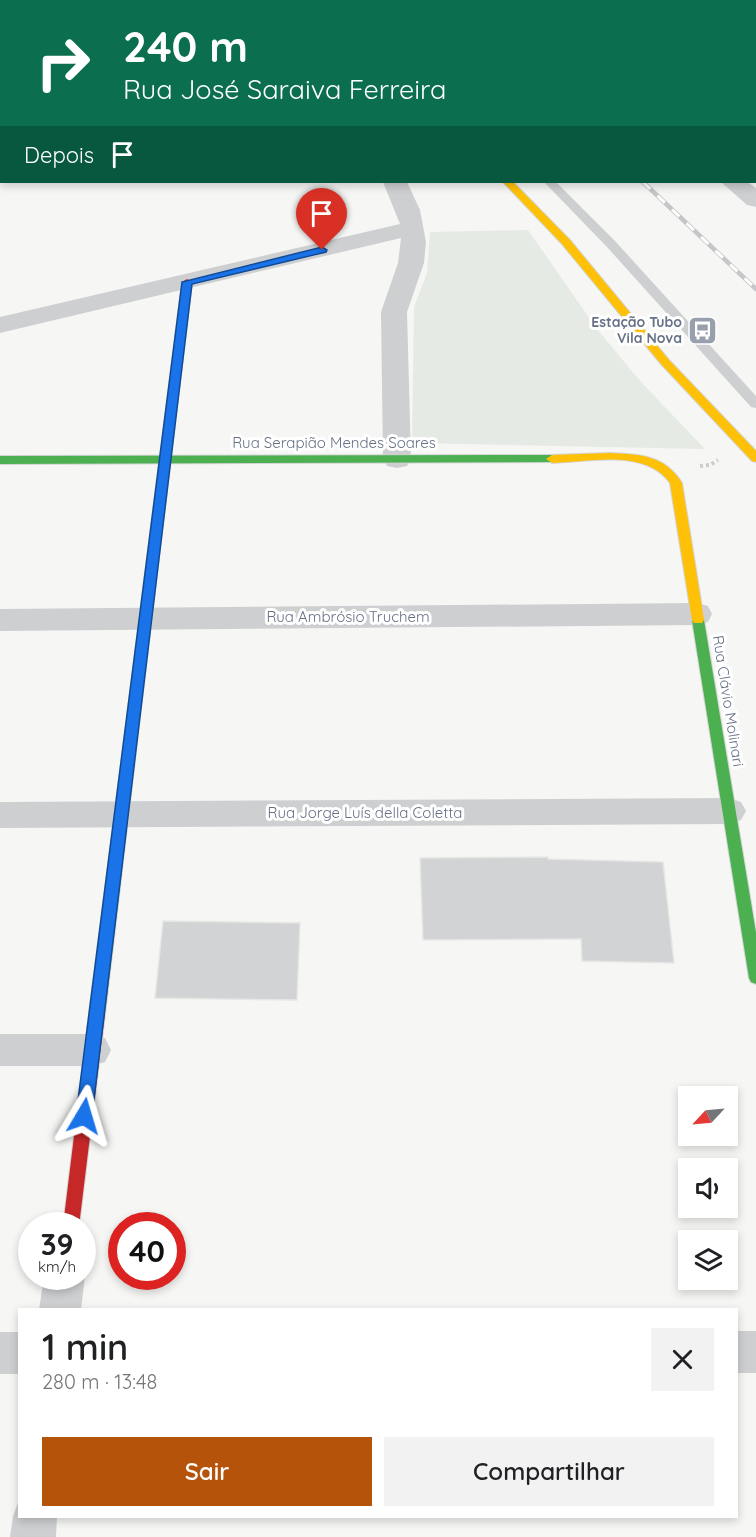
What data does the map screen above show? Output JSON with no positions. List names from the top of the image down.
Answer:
{
  "streets": {
    "street": [
      "Rua Serapião Mendes Soares",
      "Rua Ambrósio Truchem",
      "Rua Clávio Molinari",
      "Rua Jorge Luís della Coletta"
    ]
  },
  "crossings": [
    ["Rua Serapião Mendes Soares", "Rua Clávio Molinari"],
    ["Rua Ambrósio Truchem", "Rua Clávio Molinari"],
    ["Rua Clávio Molinari", "Rua Jorge Luís della Coletta"]
  ],
  "places": {
    "bus stop": ["Estação Tubo Vila Nova"]
  },
  "north": "bottom left",
  "page": {
    "turn": ["240 m", "Rua José Saraiva Ferreira"],
    "then": "Depois",
    "speed": "39 km/h",
    "limit": "40",
    "heading": ["1 min", "280 m · 13:48"],
    "buttons": ["Sair", "Compartilhar"]
  }
}
